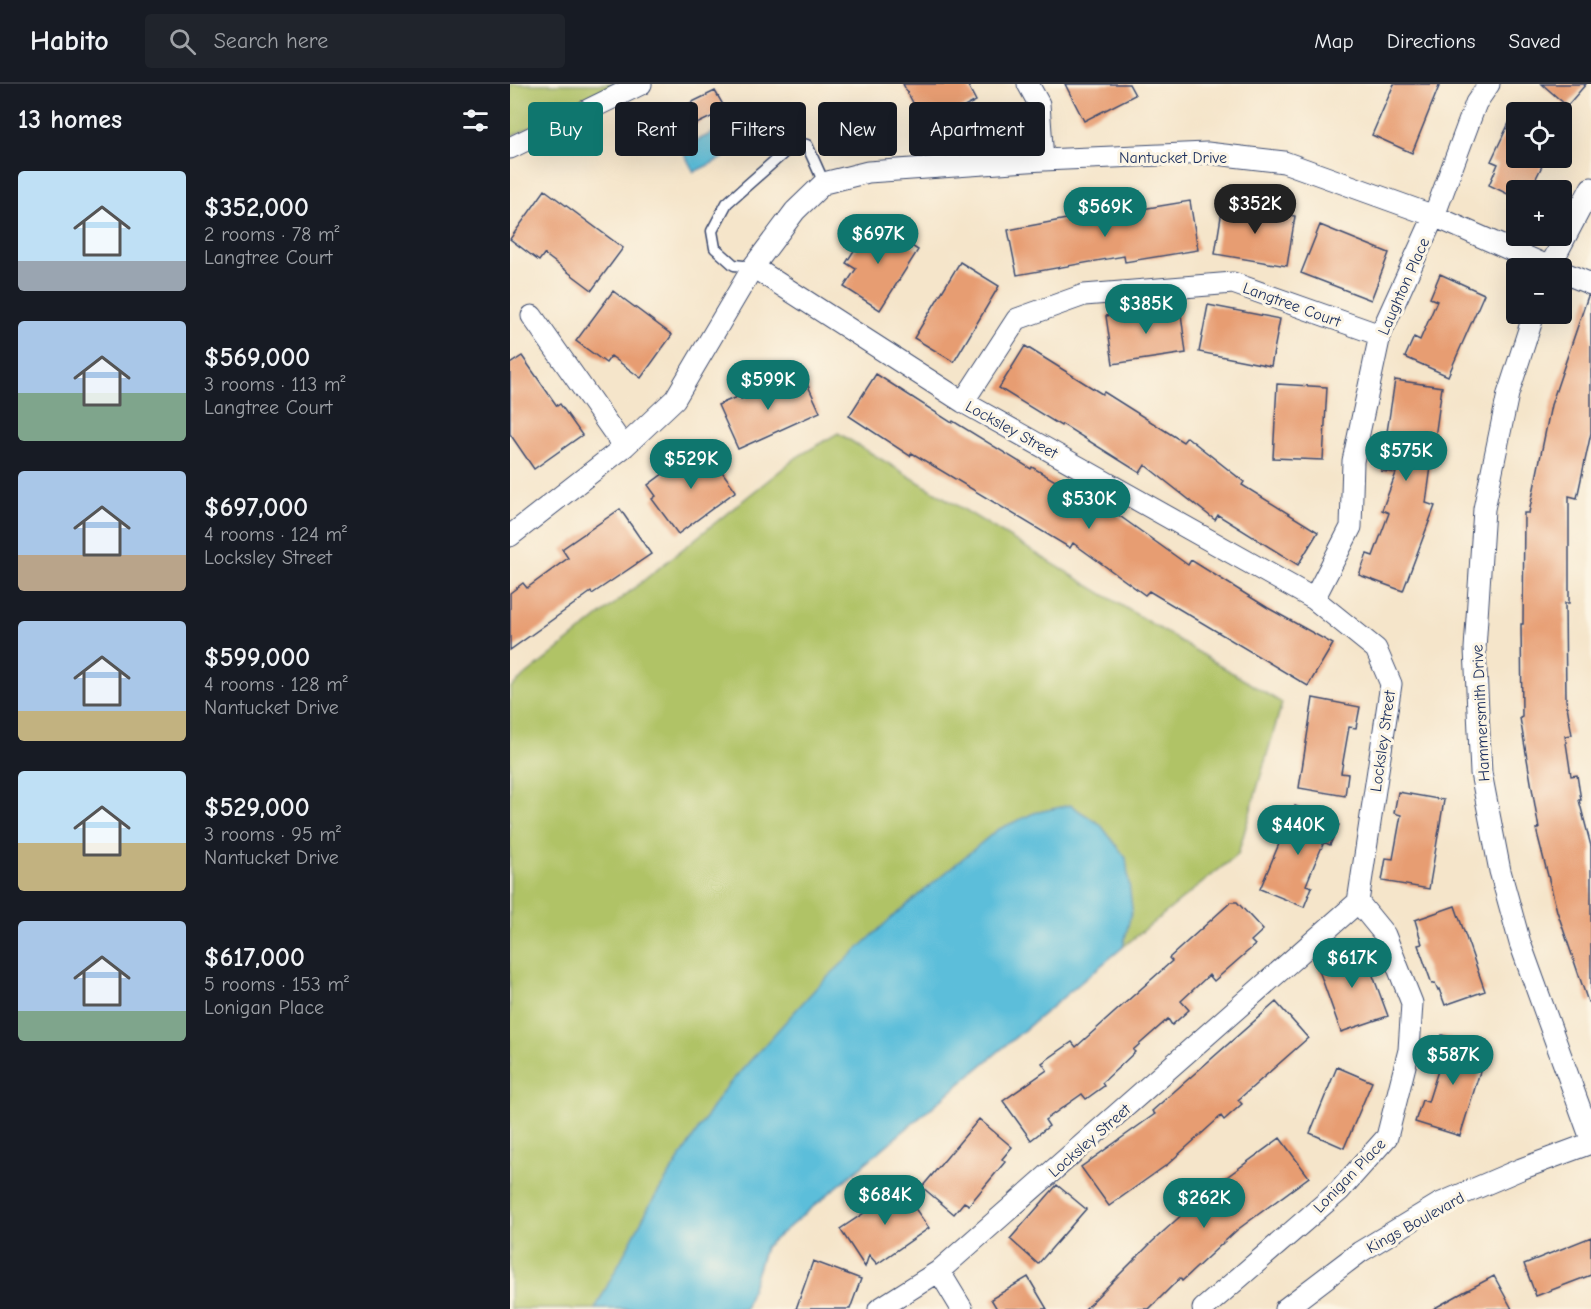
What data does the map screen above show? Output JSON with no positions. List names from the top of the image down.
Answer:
{
  "streets": {
    "street": [
      "Nantucket Drive",
      "Laughton Place",
      "Langtree Court",
      "Locksley Street",
      "Hammersmith Drive",
      "Lonigan Place",
      "Kings Boulevard"
    ]
  },
  "crossings": [
    ["Nantucket Drive", "Laughton Place"],
    ["Laughton Place", "Langtree Court"],
    ["Laughton Place", "Locksley Street"],
    ["Langtree Court", "Locksley Street"],
    ["Locksley Street", "Lonigan Place"]
  ],
  "page": {
    "header": "Habito",
    "search": "Search here",
    "nav": ["Map", "Directions", "Saved"],
    "heading": "13 homes",
    "map_buttons": ["+", "−"],
    "chip": [
      "Buy",
      "Rent",
      "Filters",
      "New",
      "Apartment"
    ],
    "list": [
      {
        "name": "$352,000",
        "note": "2 rooms · 78 m² · Langtree Court"
      },
      {
        "name": "$569,000",
        "note": "3 rooms · 113 m² · Langtree Court"
      },
      {
        "name": "$697,000",
        "note": "4 rooms · 124 m² · Locksley Street"
      },
      {
        "name": "$599,000",
        "note": "4 rooms · 128 m² · Nantucket Drive"
      },
      {
        "name": "$529,000",
        "note": "3 rooms · 95 m² · Nantucket Drive"
      },
      {
        "name": "$617,000",
        "note": "5 rooms · 153 m² · Lonigan Place"
      }
    ],
    "price": [
      "$352K",
      "$569K",
      "$697K",
      "$385K",
      "$599K",
      "$575K",
      "$529K",
      "$530K",
      "$440K",
      "$617K",
      "$587K",
      "$684K",
      "$262K"
    ]
  }
}
